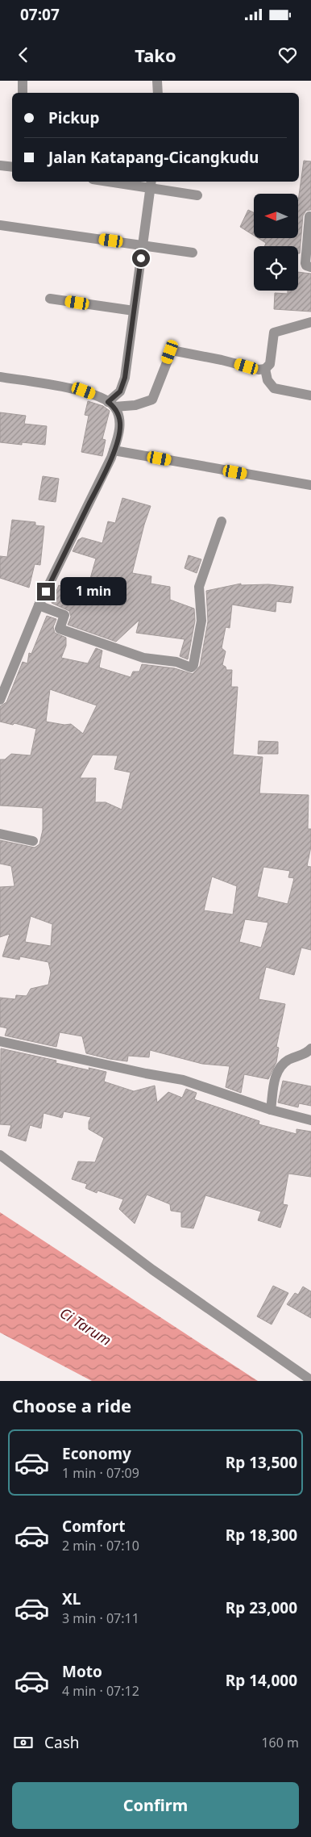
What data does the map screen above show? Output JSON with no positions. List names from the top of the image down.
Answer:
{
  "water": ["Ci Tarum"],
  "north": "left",
  "page": {
    "status": "07:07",
    "header": "Tako",
    "banner": ["Pickup", "Jalan Katapang-Cicangkudu"],
    "bubble": "1 min",
    "heading": "Choose a ride",
    "list": [
      {
        "name": "Economy",
        "note": "1 min · 07:09",
        "value": "Rp 13,500"
      },
      {
        "name": "Comfort",
        "note": "2 min · 07:10",
        "value": "Rp 18,300"
      },
      {
        "name": "XL",
        "note": "3 min · 07:11",
        "value": "Rp 23,000"
      },
      {
        "name": "Moto",
        "note": "4 min · 07:12",
        "value": "Rp 14,000"
      }
    ],
    "pay": ["Cash", "160 m"],
    "buttons": "Confirm"
  }
}
